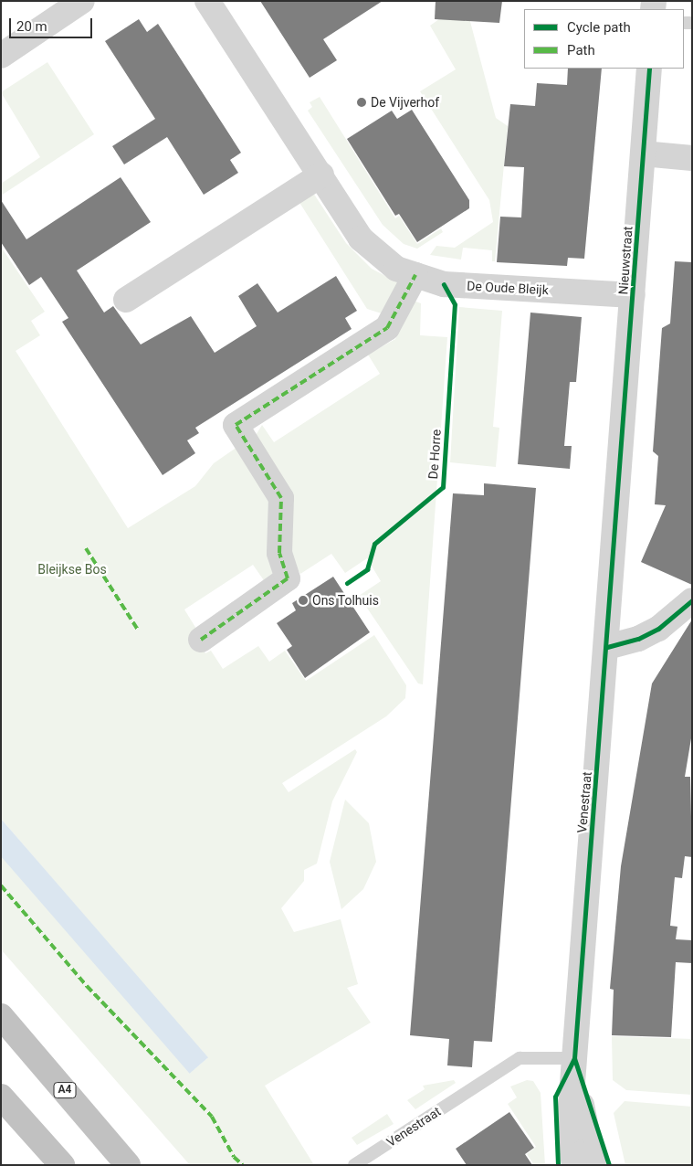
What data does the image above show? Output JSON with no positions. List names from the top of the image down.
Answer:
{
  "streets": {
    "highway": ["A4"],
    "street": ["Nieuwstraat", "De Oude Bleijk", "Venestraat"],
    "cycle path": ["De Horre"]
  },
  "crossings": [
    ["Nieuwstraat", "De Oude Bleijk"],
    ["Nieuwstraat", "Venestraat"]
  ],
  "parks": ["Bleijkse Bos"],
  "places": ["De Vijverhof", "Ons Tolhuis"],
  "legend": ["Cycle path", "Path"],
  "scale_bar": "20 m"
}
